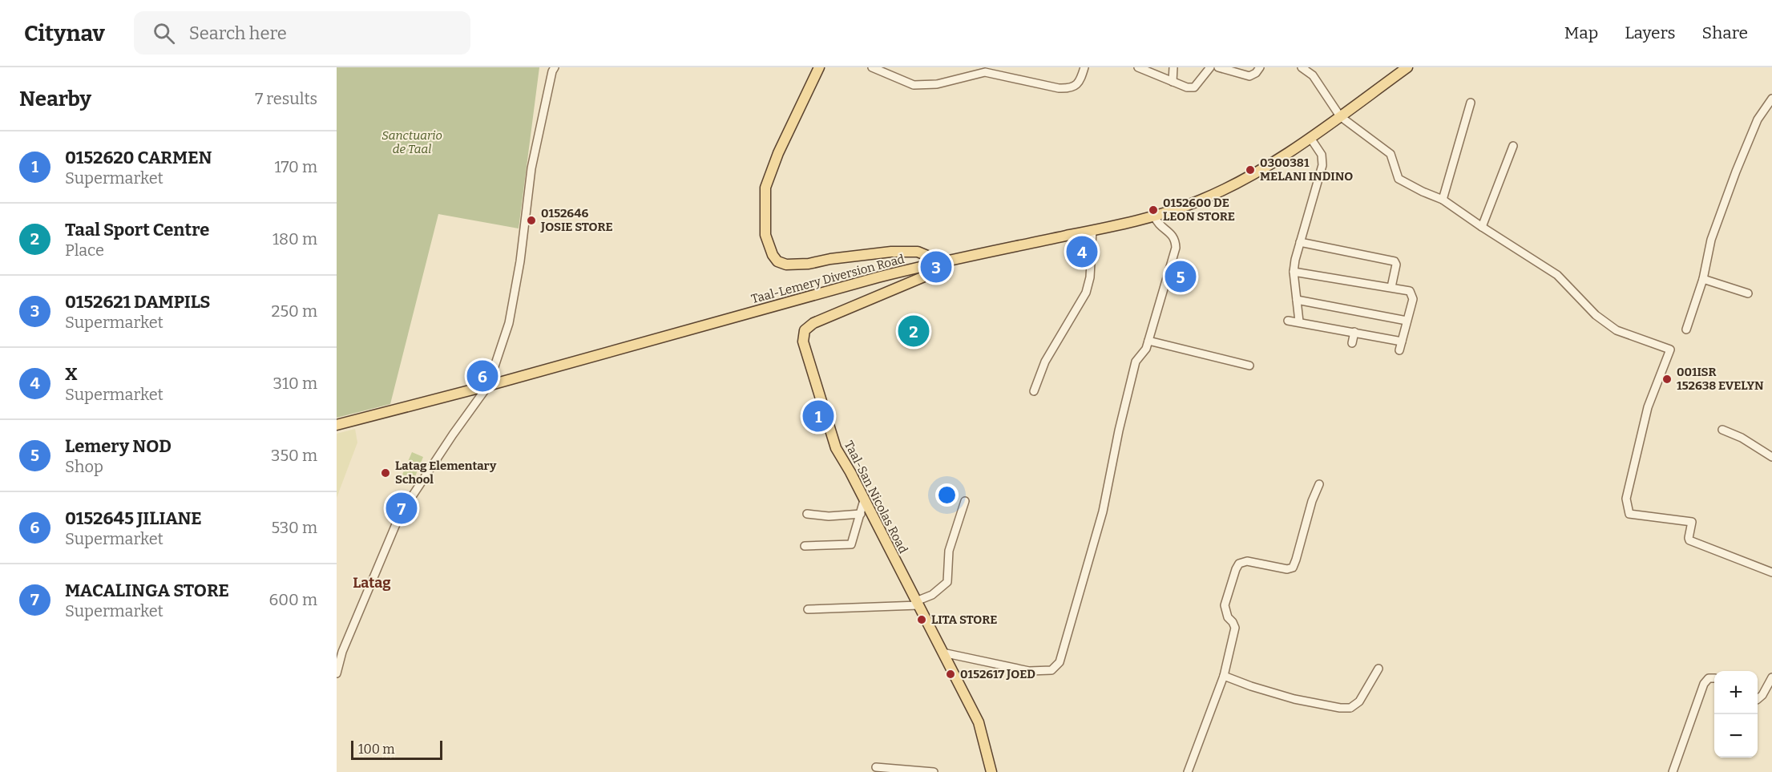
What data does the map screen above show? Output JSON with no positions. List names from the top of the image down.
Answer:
{
  "streets": {
    "main road": ["Taal-Lemery Diversion Road", "Taal-San Nicolas Road"]
  },
  "crossings": [
    ["Taal-Lemery Diversion Road", "Taal-San Nicolas Road"]
  ],
  "districts": ["Latag"],
  "parks": ["Sanctuario de Taal"],
  "places": [
    "0300381 MELANI INDINO",
    "0152600 DE LEON STORE",
    "0152646 JOSIE STORE",
    "001ISR 152638 EVELYN",
    "Latag Elementary School",
    "LITA STORE",
    "0152617 JOED"
  ],
  "scale_bar": "100 m",
  "page": {
    "header": "Citynav",
    "search": "Search here",
    "nav": ["Map", "Layers", "Share"],
    "heading": ["Nearby", "7 results"],
    "list": [
      {
        "mark": "1",
        "name": "0152620 CARMEN",
        "note": "Supermarket",
        "value": "170 m"
      },
      {
        "mark": "2",
        "name": "Taal Sport Centre",
        "note": "Place",
        "value": "180 m"
      },
      {
        "mark": "3",
        "name": "0152621 DAMPILS",
        "note": "Supermarket",
        "value": "250 m"
      },
      {
        "mark": "4",
        "name": "X",
        "note": "Supermarket",
        "value": "310 m"
      },
      {
        "mark": "5",
        "name": "Lemery NOD",
        "note": "Shop",
        "value": "350 m"
      },
      {
        "mark": "6",
        "name": "0152645 JILIANE",
        "note": "Supermarket",
        "value": "530 m"
      },
      {
        "mark": "7",
        "name": "MACALINGA STORE",
        "note": "Supermarket",
        "value": "600 m"
      }
    ],
    "pins": [
      "4",
      "3",
      "5",
      "2",
      "6",
      "1",
      "7"
    ],
    "map_buttons": ["+", "−"],
    "scale": "100 m"
  }
}
